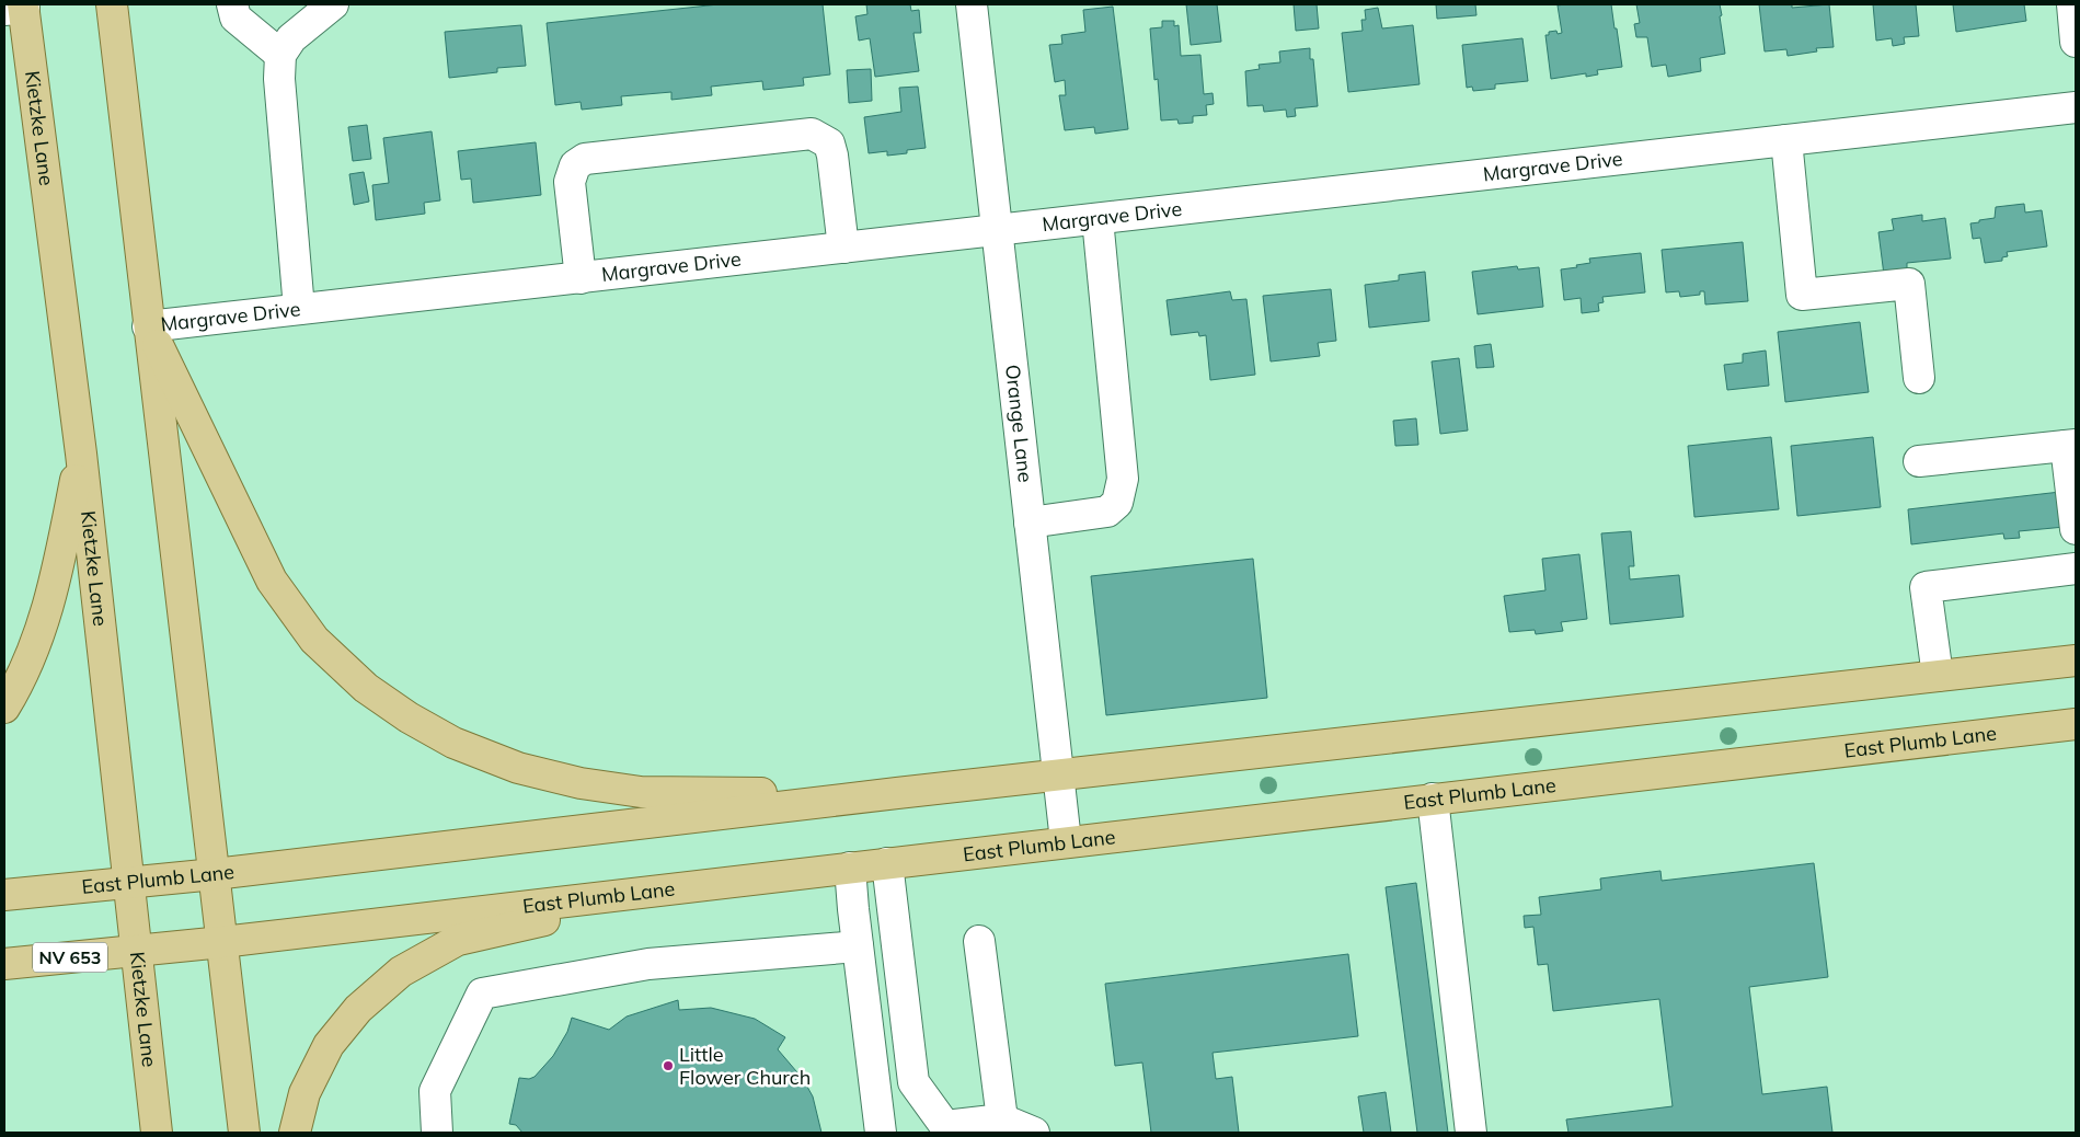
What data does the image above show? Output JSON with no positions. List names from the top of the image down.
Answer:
{
  "streets": {
    "main road": ["Kietzke Lane", "East Plumb Lane", "NV 653"],
    "street": ["Margrave Drive", "Orange Lane"]
  },
  "crossings": [
    ["Kietzke Lane", "East Plumb Lane"],
    ["Margrave Drive", "Orange Lane"],
    ["Orange Lane", "East Plumb Lane"]
  ],
  "places": ["Little Flower Church"]
}
